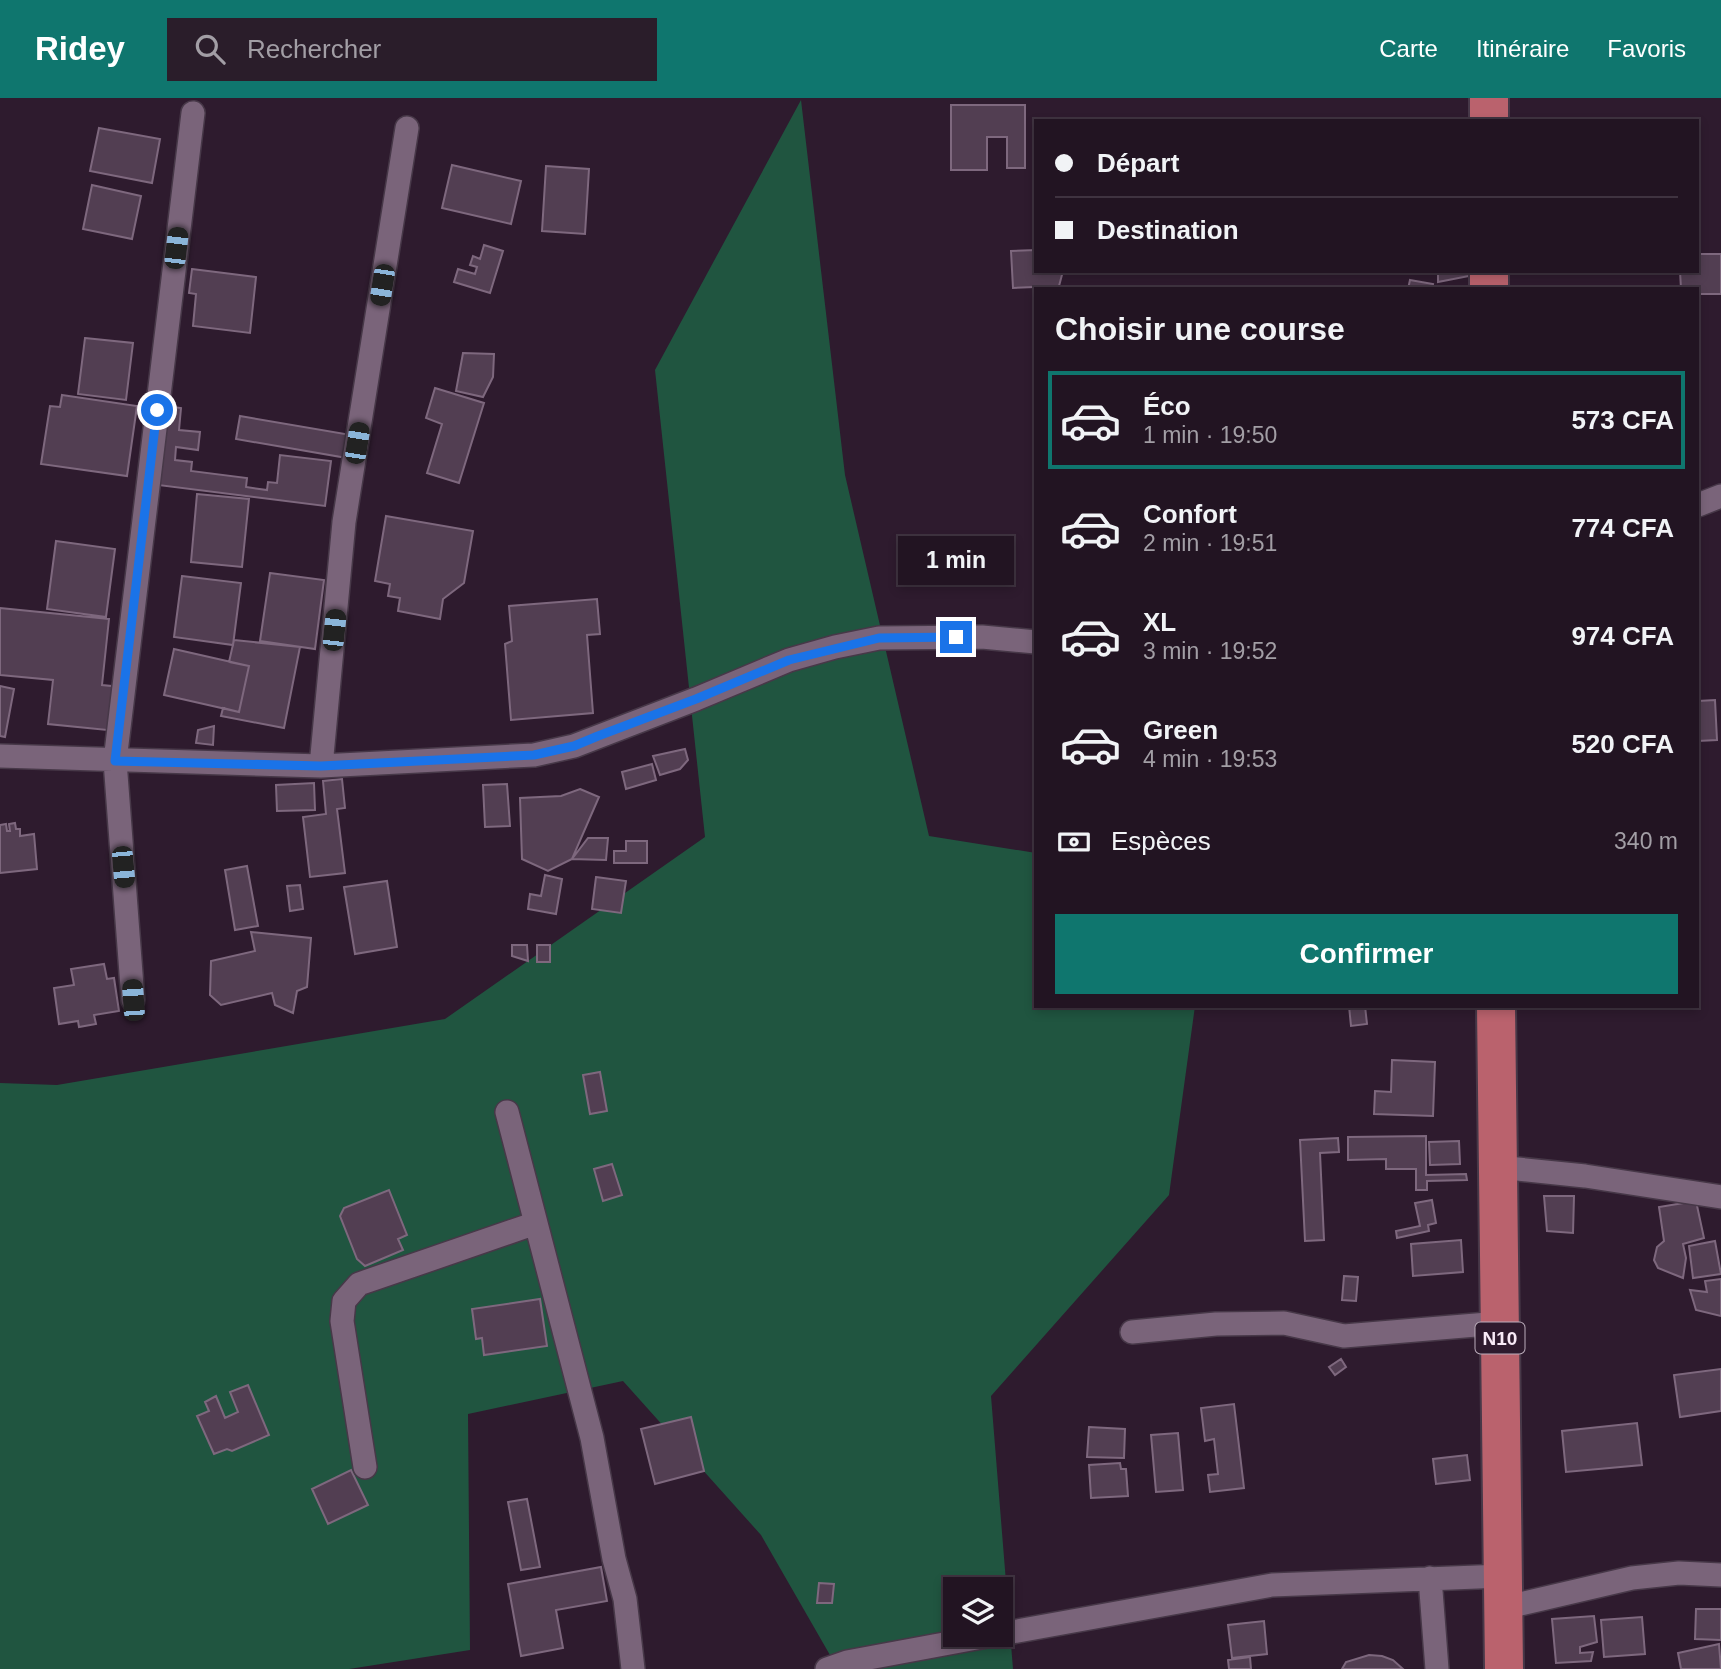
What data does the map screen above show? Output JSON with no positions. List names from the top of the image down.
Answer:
{
  "streets": {
    "highway": ["N10"]
  },
  "page": {
    "header": "Ridey",
    "search": "Rechercher",
    "nav": ["Carte", "Itinéraire", "Favoris"],
    "banner": ["Départ", "Destination"],
    "heading": "Choisir une course",
    "list": [
      {
        "name": "Éco",
        "note": "1 min · 19:50",
        "value": "573 CFA"
      },
      {
        "name": "Confort",
        "note": "2 min · 19:51",
        "value": "774 CFA"
      },
      {
        "name": "XL",
        "note": "3 min · 19:52",
        "value": "974 CFA"
      },
      {
        "name": "Green",
        "note": "4 min · 19:53",
        "value": "520 CFA"
      }
    ],
    "bubble": "1 min",
    "pay": ["Espèces", "340 m"],
    "buttons": "Confirmer"
  }
}
